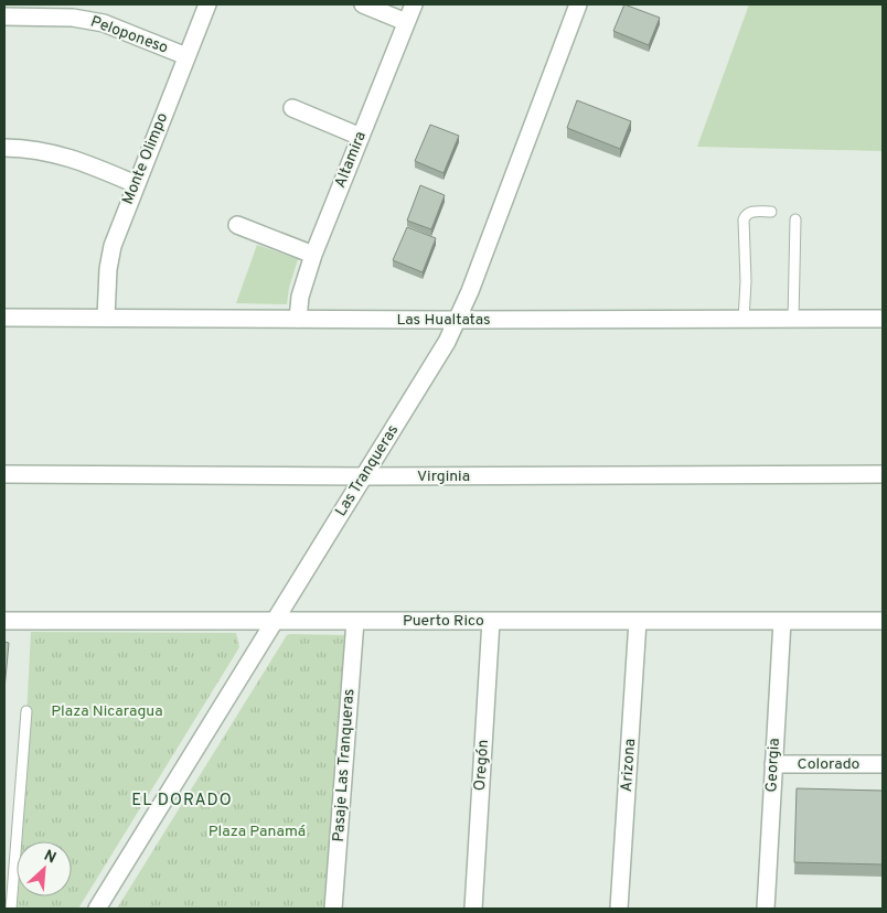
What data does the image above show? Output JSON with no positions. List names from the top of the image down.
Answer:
{
  "streets": {
    "street": [
      "Peloponeso",
      "Monte Olimpo",
      "Altamira",
      "Las Hualtatas",
      "Las Tranqueras",
      "Virginia",
      "Puerto Rico",
      "Colorado",
      "Pasaje Las Tranqueras",
      "Oregón",
      "Arizona",
      "Georgia"
    ]
  },
  "crossings": [
    ["Peloponeso", "Monte Olimpo"],
    ["Monte Olimpo", "Las Hualtatas"],
    ["Altamira", "Las Hualtatas"],
    ["Las Hualtatas", "Las Tranqueras"],
    ["Las Tranqueras", "Virginia"],
    ["Las Tranqueras", "Puerto Rico"],
    ["Puerto Rico", "Pasaje Las Tranqueras"],
    ["Puerto Rico", "Oregón"],
    ["Puerto Rico", "Arizona"],
    ["Puerto Rico", "Georgia"],
    ["Colorado", "Georgia"]
  ],
  "districts": ["EL DORADO"],
  "parks": ["Plaza Nicaragua", "Plaza Panamá"],
  "north": "top right"
}
